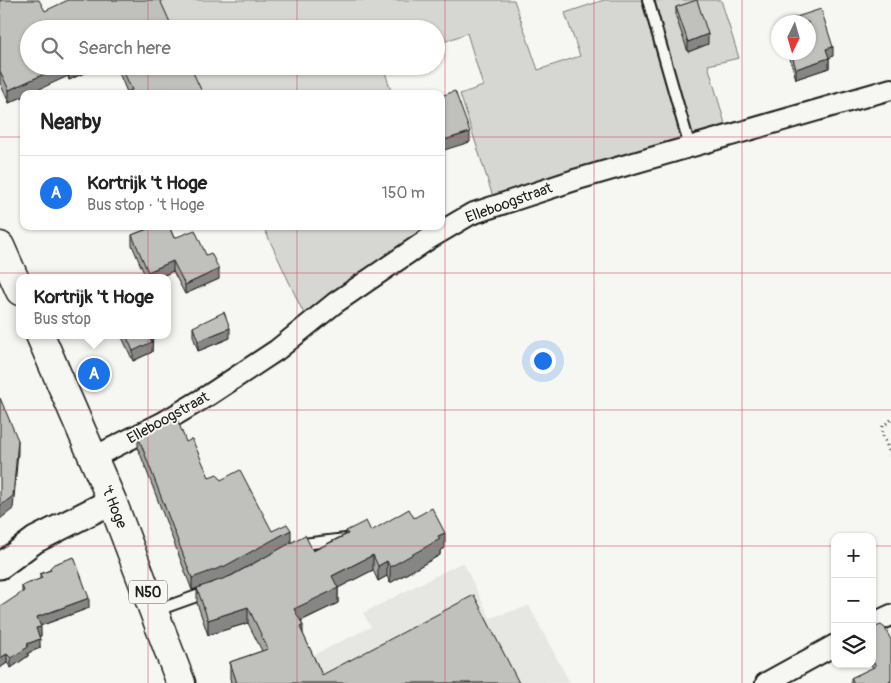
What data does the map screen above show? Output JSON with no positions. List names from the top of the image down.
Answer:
{
  "streets": {
    "main road": ["'t Hoge", "N50"],
    "street": ["Elleboogstraat"]
  },
  "crossings": [
    ["Elleboogstraat", "'t Hoge"]
  ],
  "north": "bottom",
  "page": {
    "search": "Search here",
    "heading": "Nearby",
    "list": [
      {
        "mark": "A",
        "name": "Kortrijk 't Hoge",
        "note": "Bus stop · 't Hoge",
        "value": "150 m"
      }
    ],
    "popup": ["Kortrijk 't Hoge", "Bus stop"],
    "pins": "A",
    "map_buttons": ["+", "−"]
  }
}
